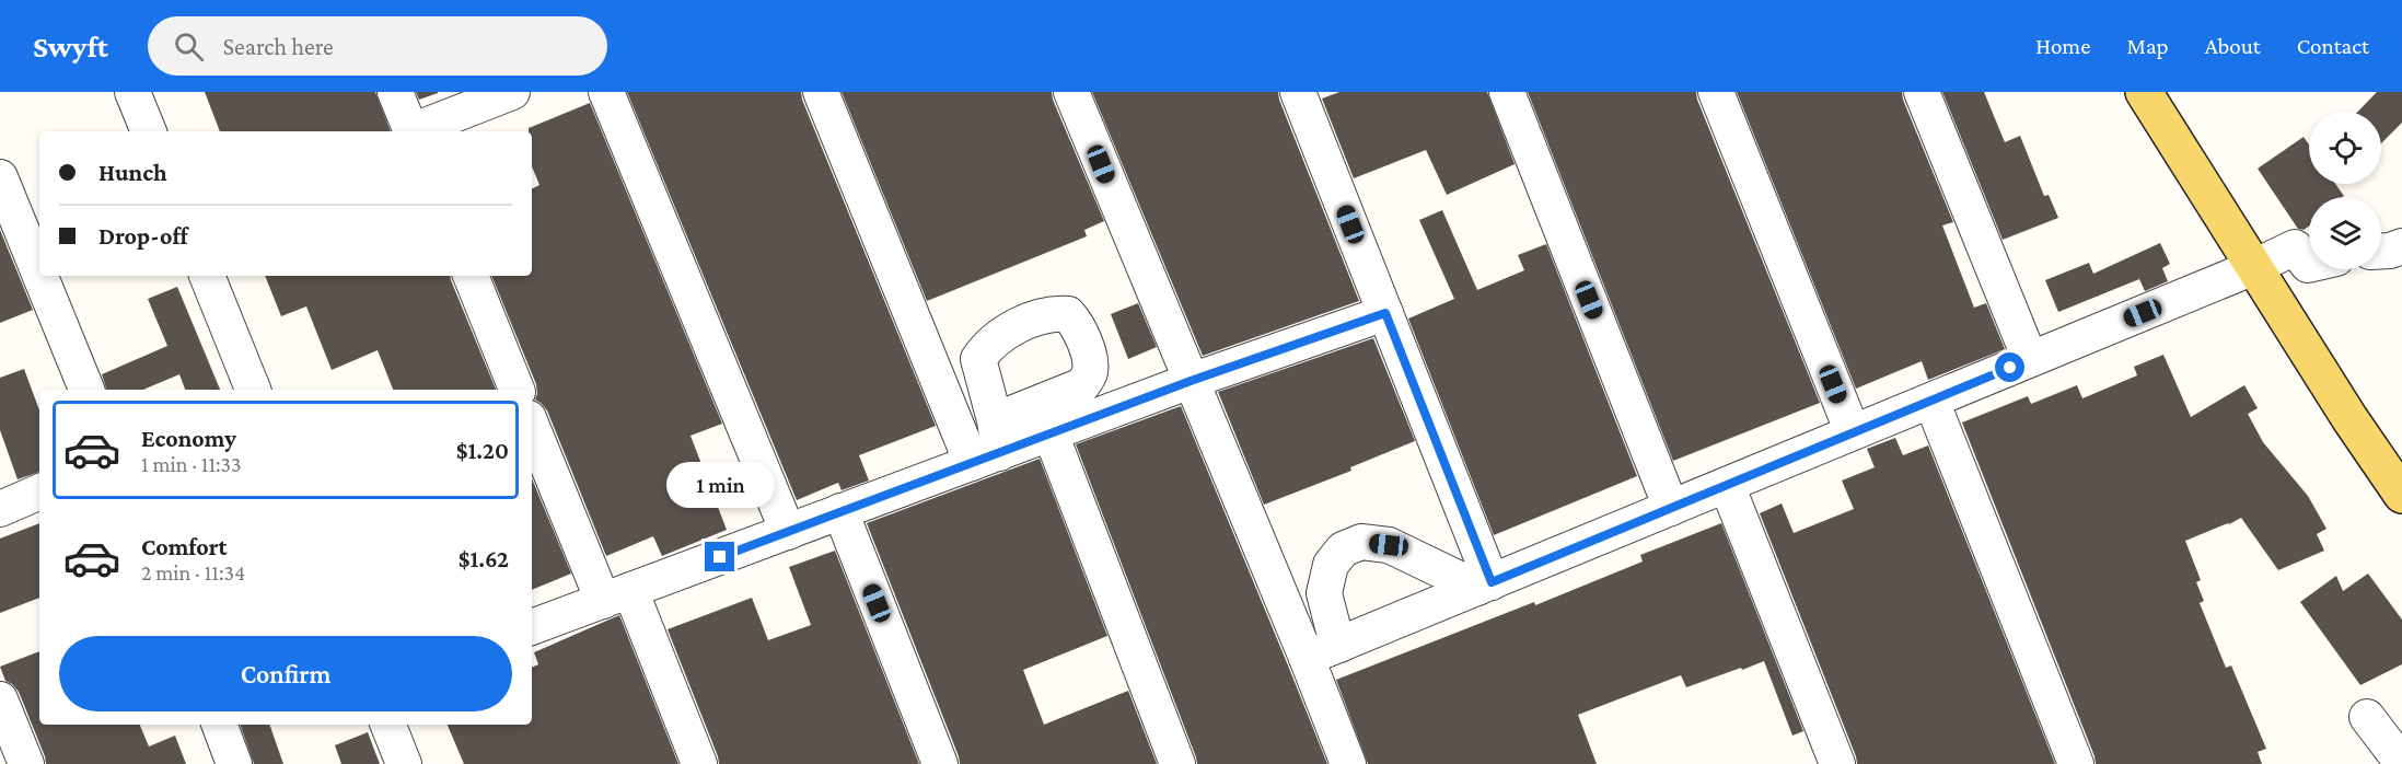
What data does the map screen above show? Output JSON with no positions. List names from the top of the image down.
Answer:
{
  "page": {
    "header": "Swyft",
    "search": "Search here",
    "nav": [
      "Home",
      "Map",
      "About",
      "Contact"
    ],
    "banner": ["Hunch", "Drop-off"],
    "list": [
      {
        "name": "Economy",
        "note": "1 min · 11:33",
        "value": "$1.20"
      },
      {
        "name": "Comfort",
        "note": "2 min · 11:34",
        "value": "$1.62"
      }
    ],
    "bubble": "1 min",
    "buttons": "Confirm"
  }
}
